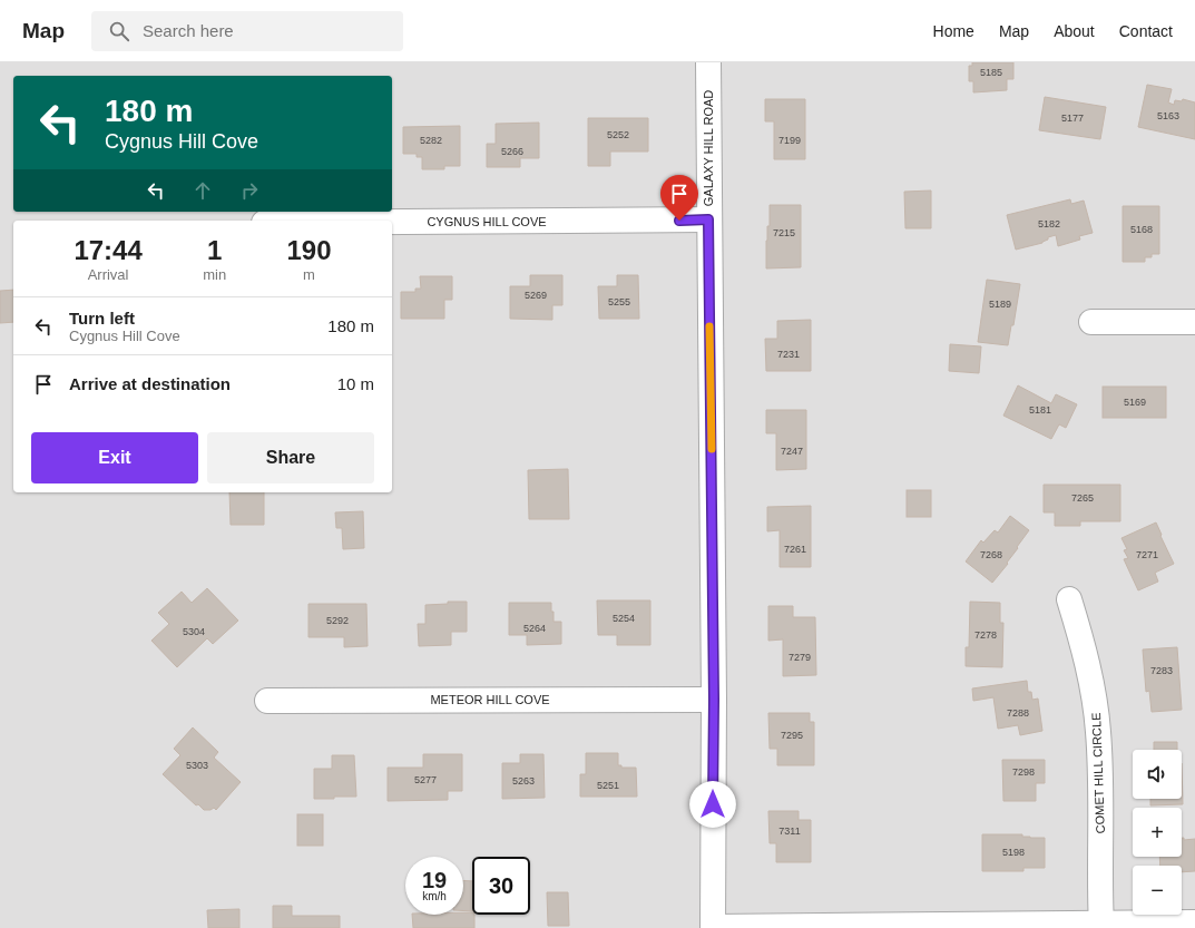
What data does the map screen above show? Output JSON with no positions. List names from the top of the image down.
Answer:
{
  "streets": {
    "street": [
      "GALAXY HILL ROAD",
      "CYGNUS HILL COVE",
      "METEOR HILL COVE",
      "COMET HILL CIRCLE"
    ]
  },
  "crossings": [
    ["GALAXY HILL ROAD", "CYGNUS HILL COVE"],
    ["GALAXY HILL ROAD", "METEOR HILL COVE"]
  ],
  "house_numbers": [
    "5185",
    "5163",
    "5177",
    "5252",
    "5282",
    "7199",
    "5266",
    "5182",
    "5168",
    "7215",
    "5269",
    "5255",
    "5189",
    "7231",
    "5169",
    "5181",
    "7247",
    "7265",
    "7261",
    "7268",
    "7271",
    "5254",
    "5292",
    "5264",
    "5304",
    "7278",
    "7279",
    "7283",
    "7288",
    "7295",
    "5303",
    "7298",
    "5277",
    "5263",
    "5251",
    "7311",
    "5198"
  ],
  "page": {
    "header": "Map",
    "search": "Search here",
    "nav": [
      "Home",
      "Map",
      "About",
      "Contact"
    ],
    "turn": ["180 m", "Cygnus Hill Cove"],
    "eta": [
      "17:44",
      "Arrival",
      "1",
      "min",
      "190",
      "m"
    ],
    "list": [
      {
        "name": "Turn left",
        "note": "Cygnus Hill Cove",
        "value": "180 m"
      },
      {
        "name": "Arrive at destination",
        "value": "10 m"
      }
    ],
    "buttons": ["Exit", "Share"],
    "map_buttons": ["+", "−"],
    "speed": "19 km/h",
    "limit": "30"
  }
}
